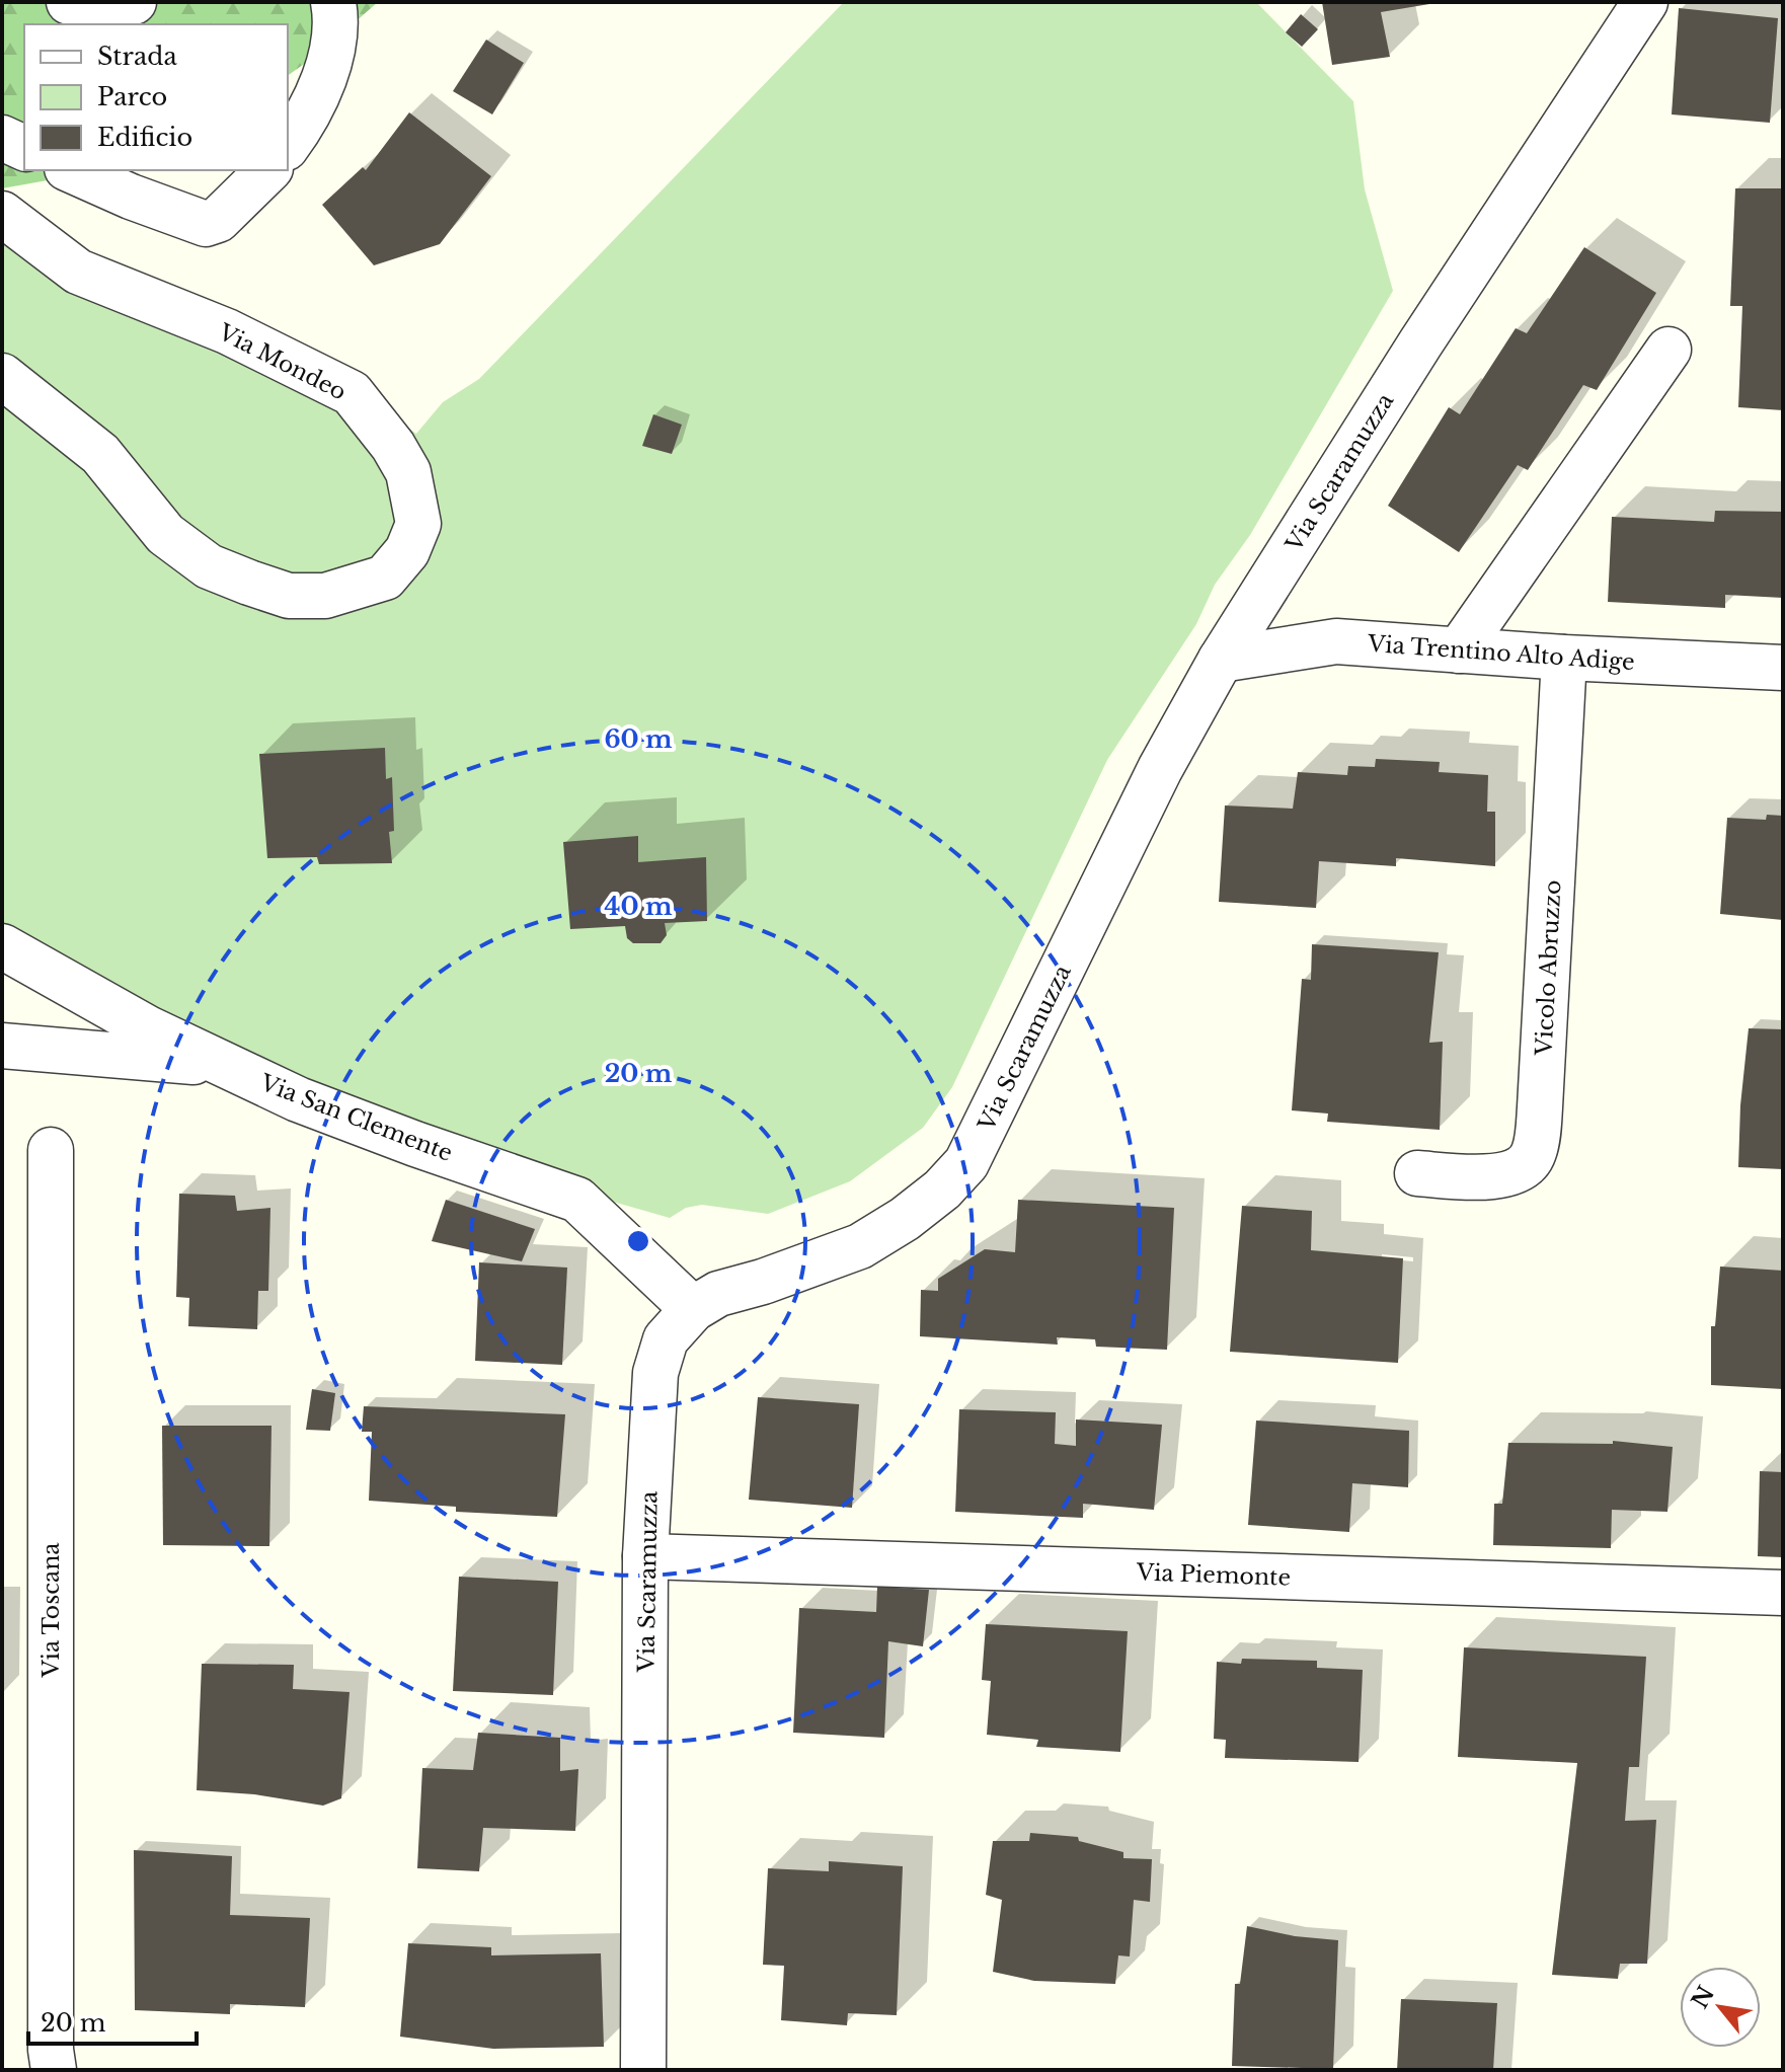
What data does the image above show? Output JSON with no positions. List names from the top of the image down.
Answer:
{
  "streets": {
    "street": [
      "Via Mondeo",
      "Via Scaramuzza",
      "Via Trentino Alto Adige",
      "Vicolo Abruzzo",
      "Via San Clemente",
      "Via Piemonte",
      "Via Toscana"
    ]
  },
  "crossings": [
    ["Via Scaramuzza", "Via Trentino Alto Adige"],
    ["Via Scaramuzza", "Via San Clemente"],
    ["Via Scaramuzza", "Via Piemonte"],
    ["Via Trentino Alto Adige", "Vicolo Abruzzo"]
  ],
  "legend": ["Strada", "Parco", "Edificio"],
  "scale_bar": "20 m",
  "north": "top left",
  "rings": ["60 m", "40 m", "20 m"]
}
